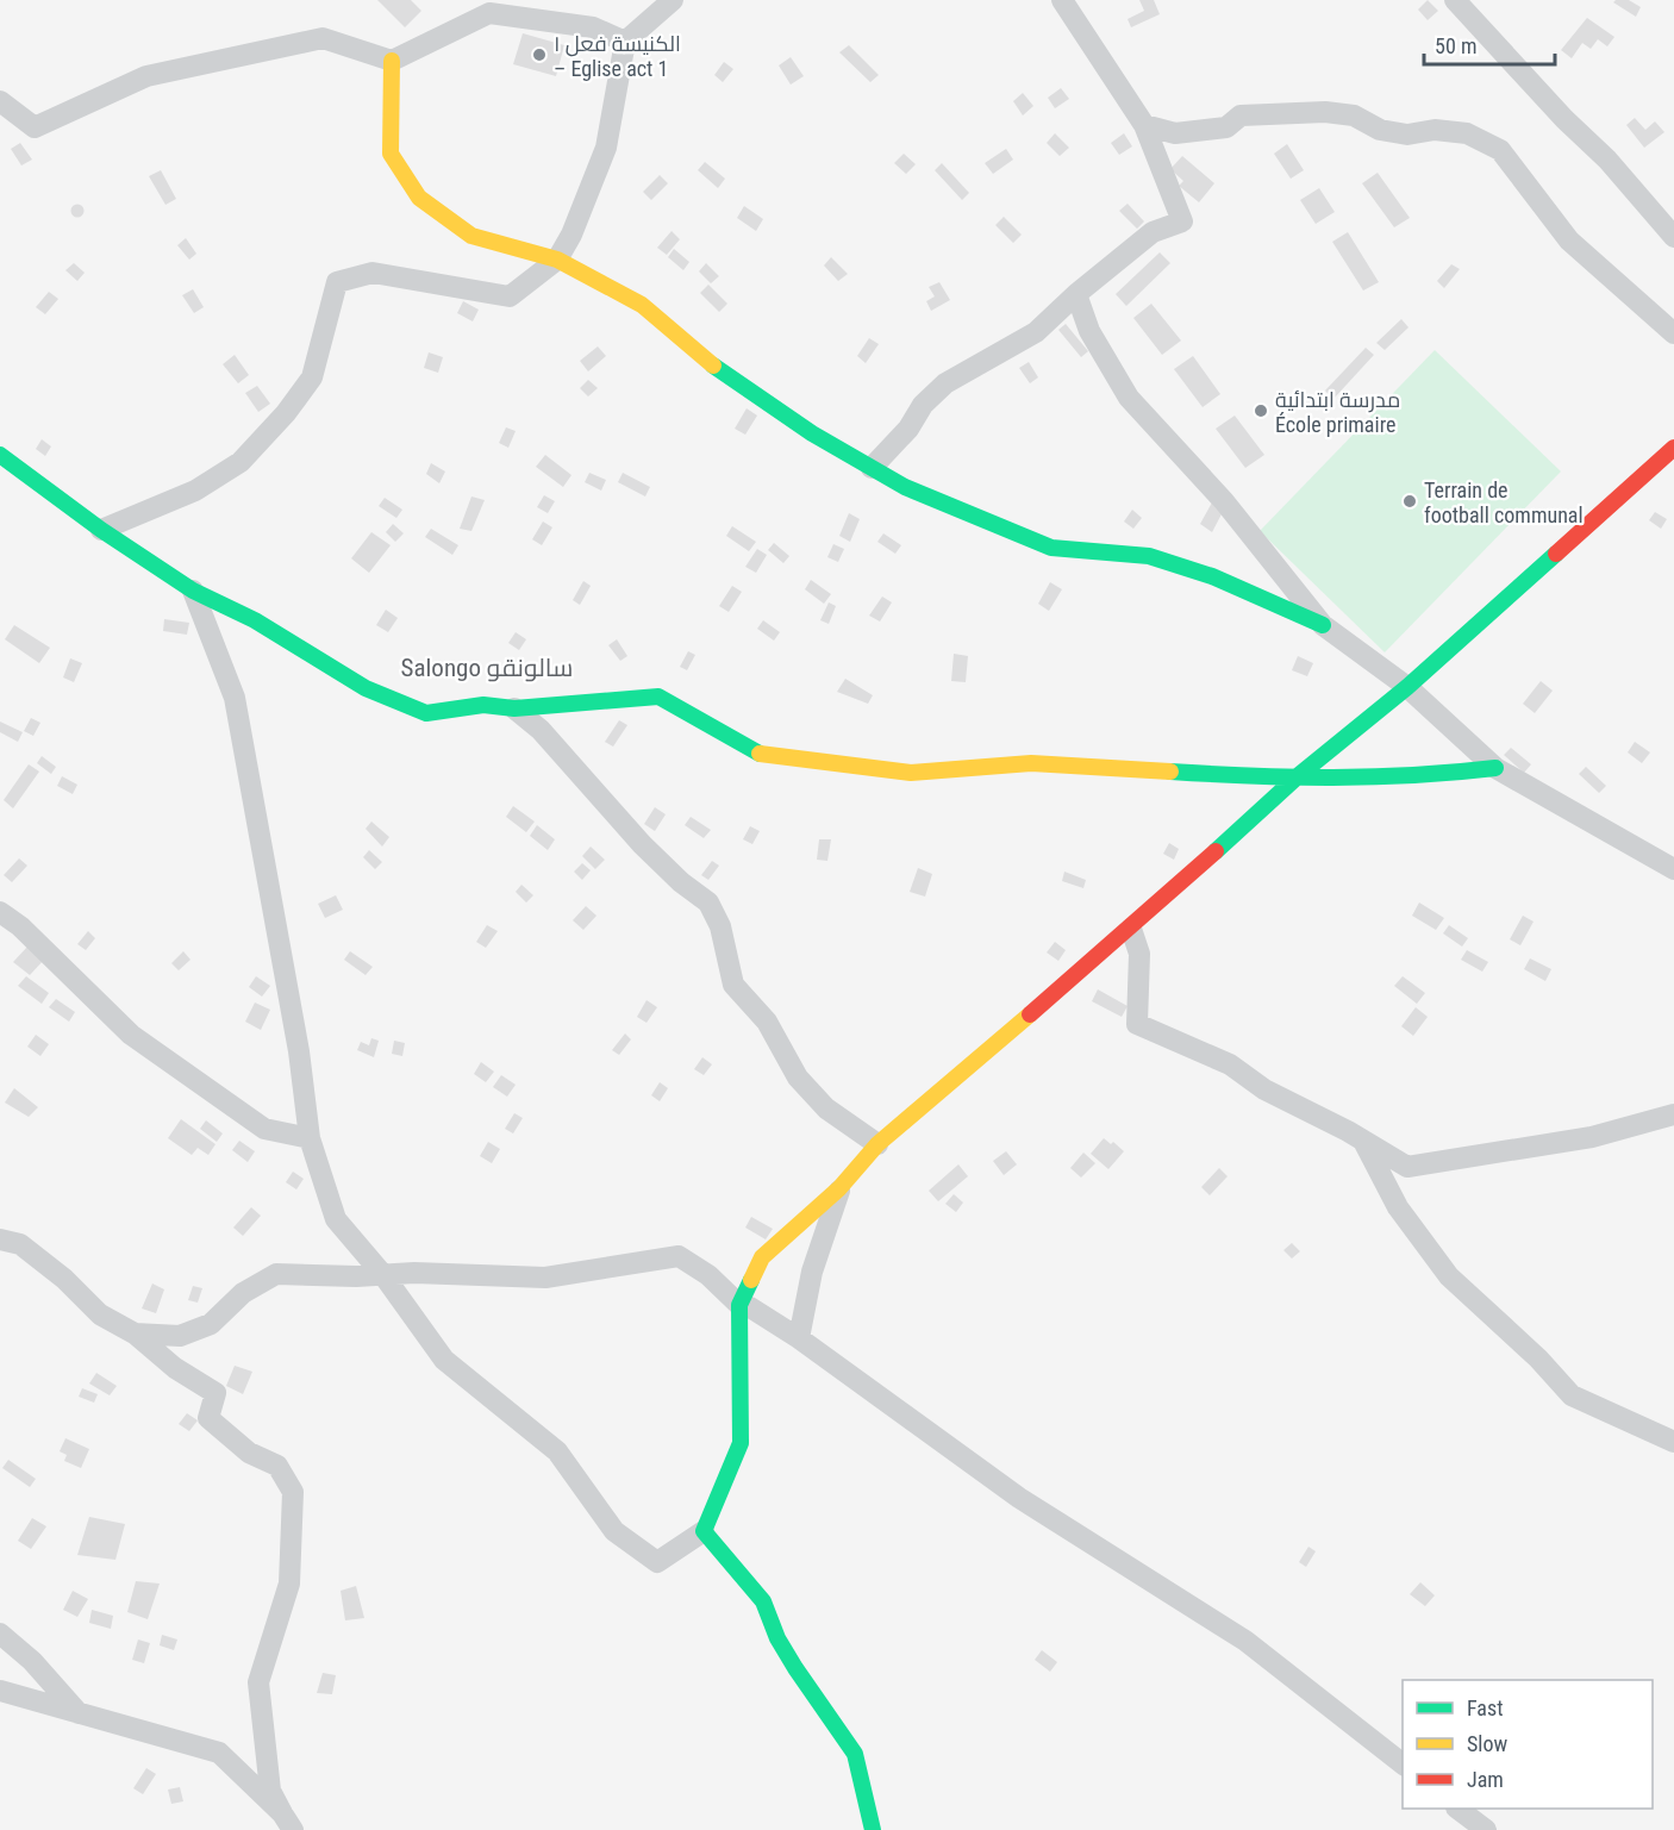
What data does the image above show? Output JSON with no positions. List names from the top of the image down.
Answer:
{
  "districts": ["Salongo سالونقو"],
  "places": ["الكنيسة فعل ۱ – Eglise act 1", "مدرسة ابتدائية École primaire", "Terrain de football communal"],
  "legend": ["Fast", "Slow", "Jam"],
  "scale_bar": "50 m"
}
